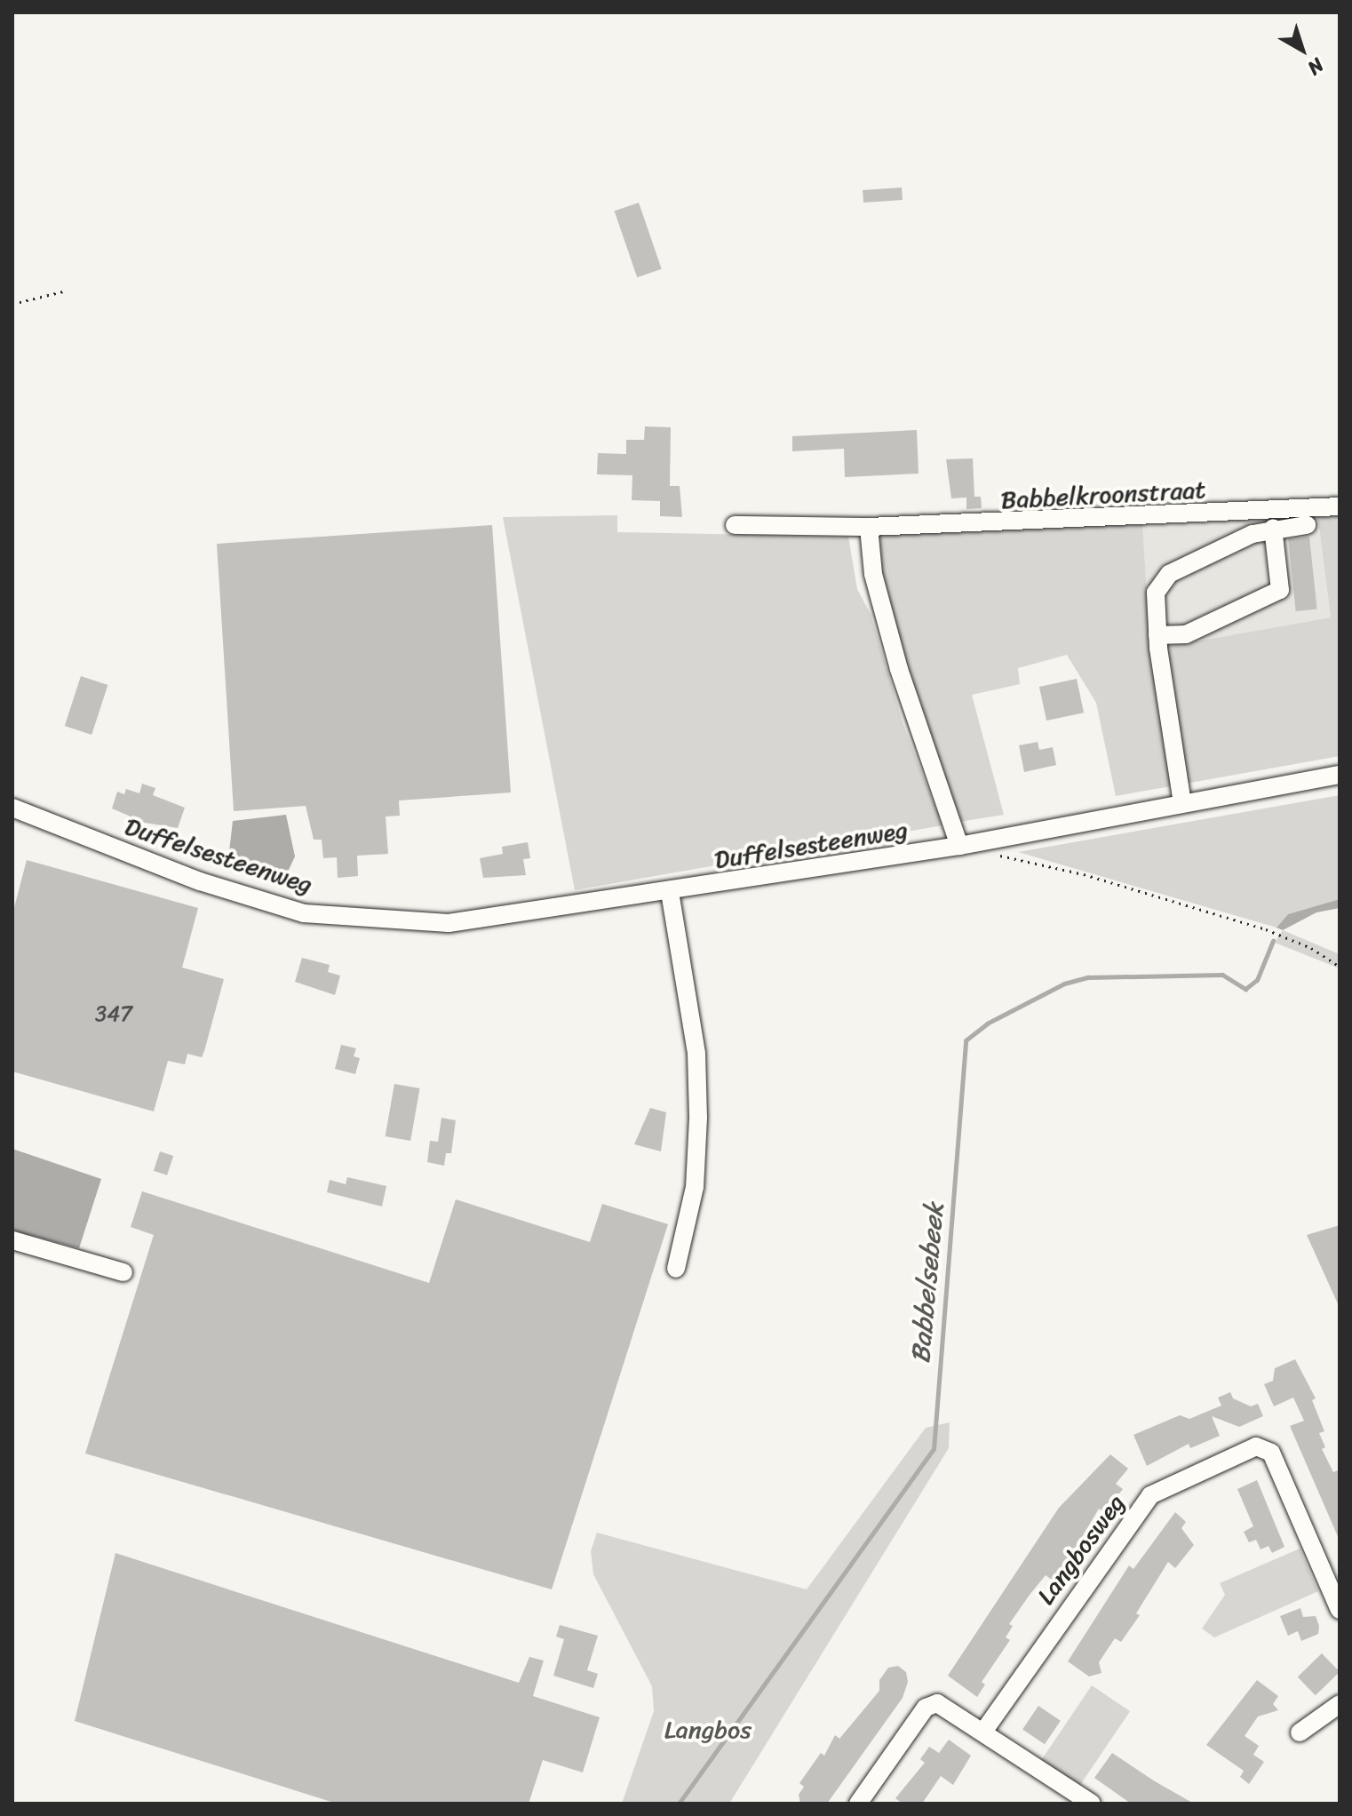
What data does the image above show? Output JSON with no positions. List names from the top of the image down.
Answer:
{
  "streets": {
    "street": ["Babbelkroonstraat", "Duffelsesteenweg", "Langbosweg"]
  },
  "water": ["Babbelsebeek"],
  "parks": ["Langbos"],
  "house_numbers": ["347"],
  "north": "bottom right"
}
